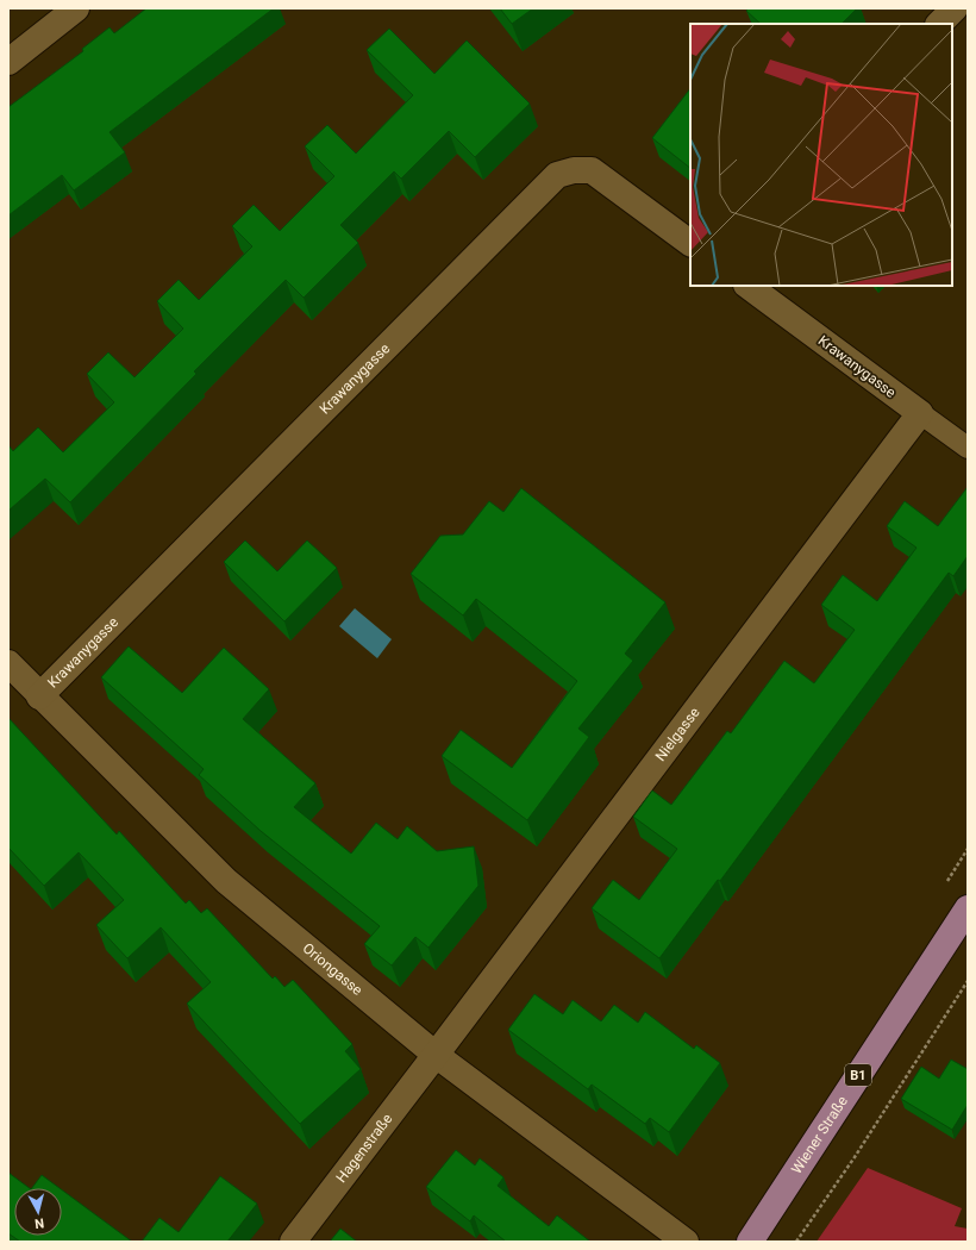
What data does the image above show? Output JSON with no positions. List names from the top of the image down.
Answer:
{
  "streets": {
    "main road": ["B1", "Wiener Straße"],
    "street": [
      "Krawanygasse",
      "Nielgasse",
      "Oriongasse",
      "Hagenstraße"
    ]
  },
  "crossings": [
    ["Krawanygasse", "Nielgasse"],
    ["Krawanygasse", "Oriongasse"],
    ["Nielgasse", "Oriongasse"],
    ["Nielgasse", "Hagenstraße"],
    ["Oriongasse", "Hagenstraße"]
  ],
  "north": "bottom"
}
